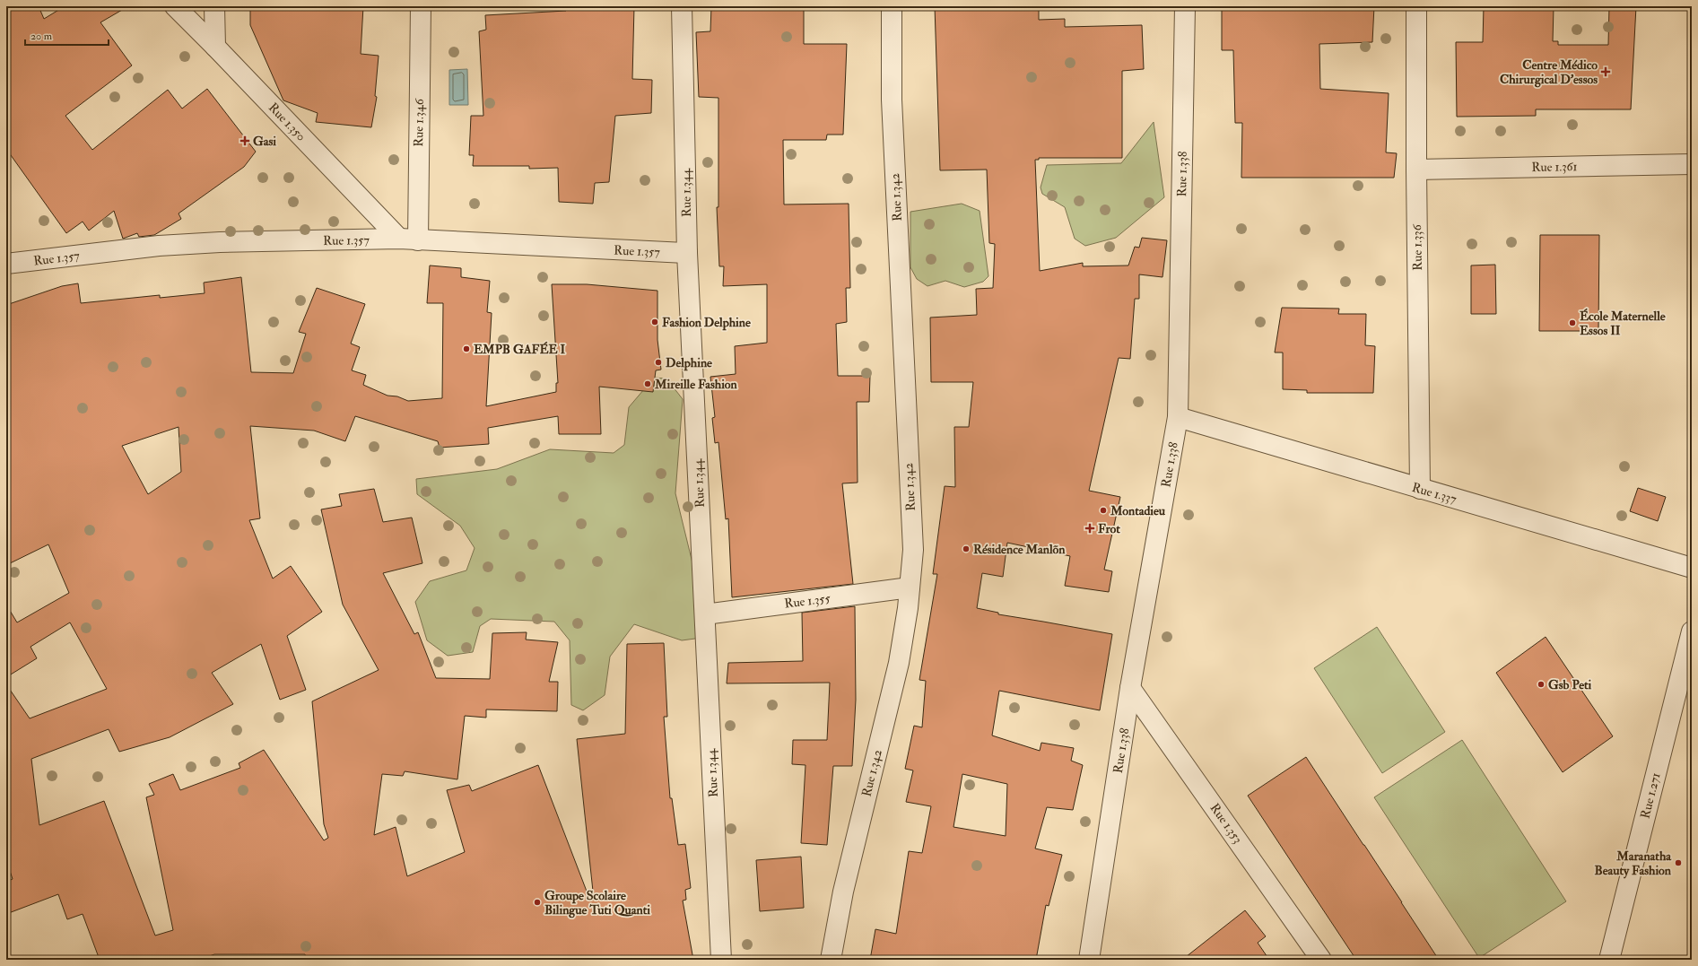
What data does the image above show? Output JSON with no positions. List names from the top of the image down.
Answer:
{
  "streets": {
    "street": [
      "Rue 1.350",
      "Rue 1.346",
      "Rue 1.361",
      "Rue 1.338",
      "Rue 1.344",
      "Rue 1.342",
      "Rue 1.357",
      "Rue 1.336",
      "Rue 1.337",
      "Rue 1.355",
      "Rue 1.271",
      "Rue 1.353"
    ]
  },
  "crossings": [
    ["Rue 1.350", "Rue 1.346"],
    ["Rue 1.350", "Rue 1.357"],
    ["Rue 1.346", "Rue 1.357"],
    ["Rue 1.361", "Rue 1.336"],
    ["Rue 1.338", "Rue 1.337"],
    ["Rue 1.338", "Rue 1.353"],
    ["Rue 1.344", "Rue 1.357"],
    ["Rue 1.344", "Rue 1.355"],
    ["Rue 1.342", "Rue 1.355"],
    ["Rue 1.336", "Rue 1.337"]
  ],
  "places": {
    "health": ["Centre Médico Chirurgical D'essos", "Gasi", "Frot"],
    "other": [
      "Fashion Delphine",
      "École Maternelle Essos II",
      "EMPB GAFÉE I",
      "Delphine",
      "Mireille Fashion",
      "Montadieu",
      "Résidence Manlõn",
      "Gsb Peti",
      "Maranatha Beauty Fashion",
      "Groupe Scolaire Bilingue Tuti Quanti"
    ]
  },
  "scale_bar": "20 m"
}
